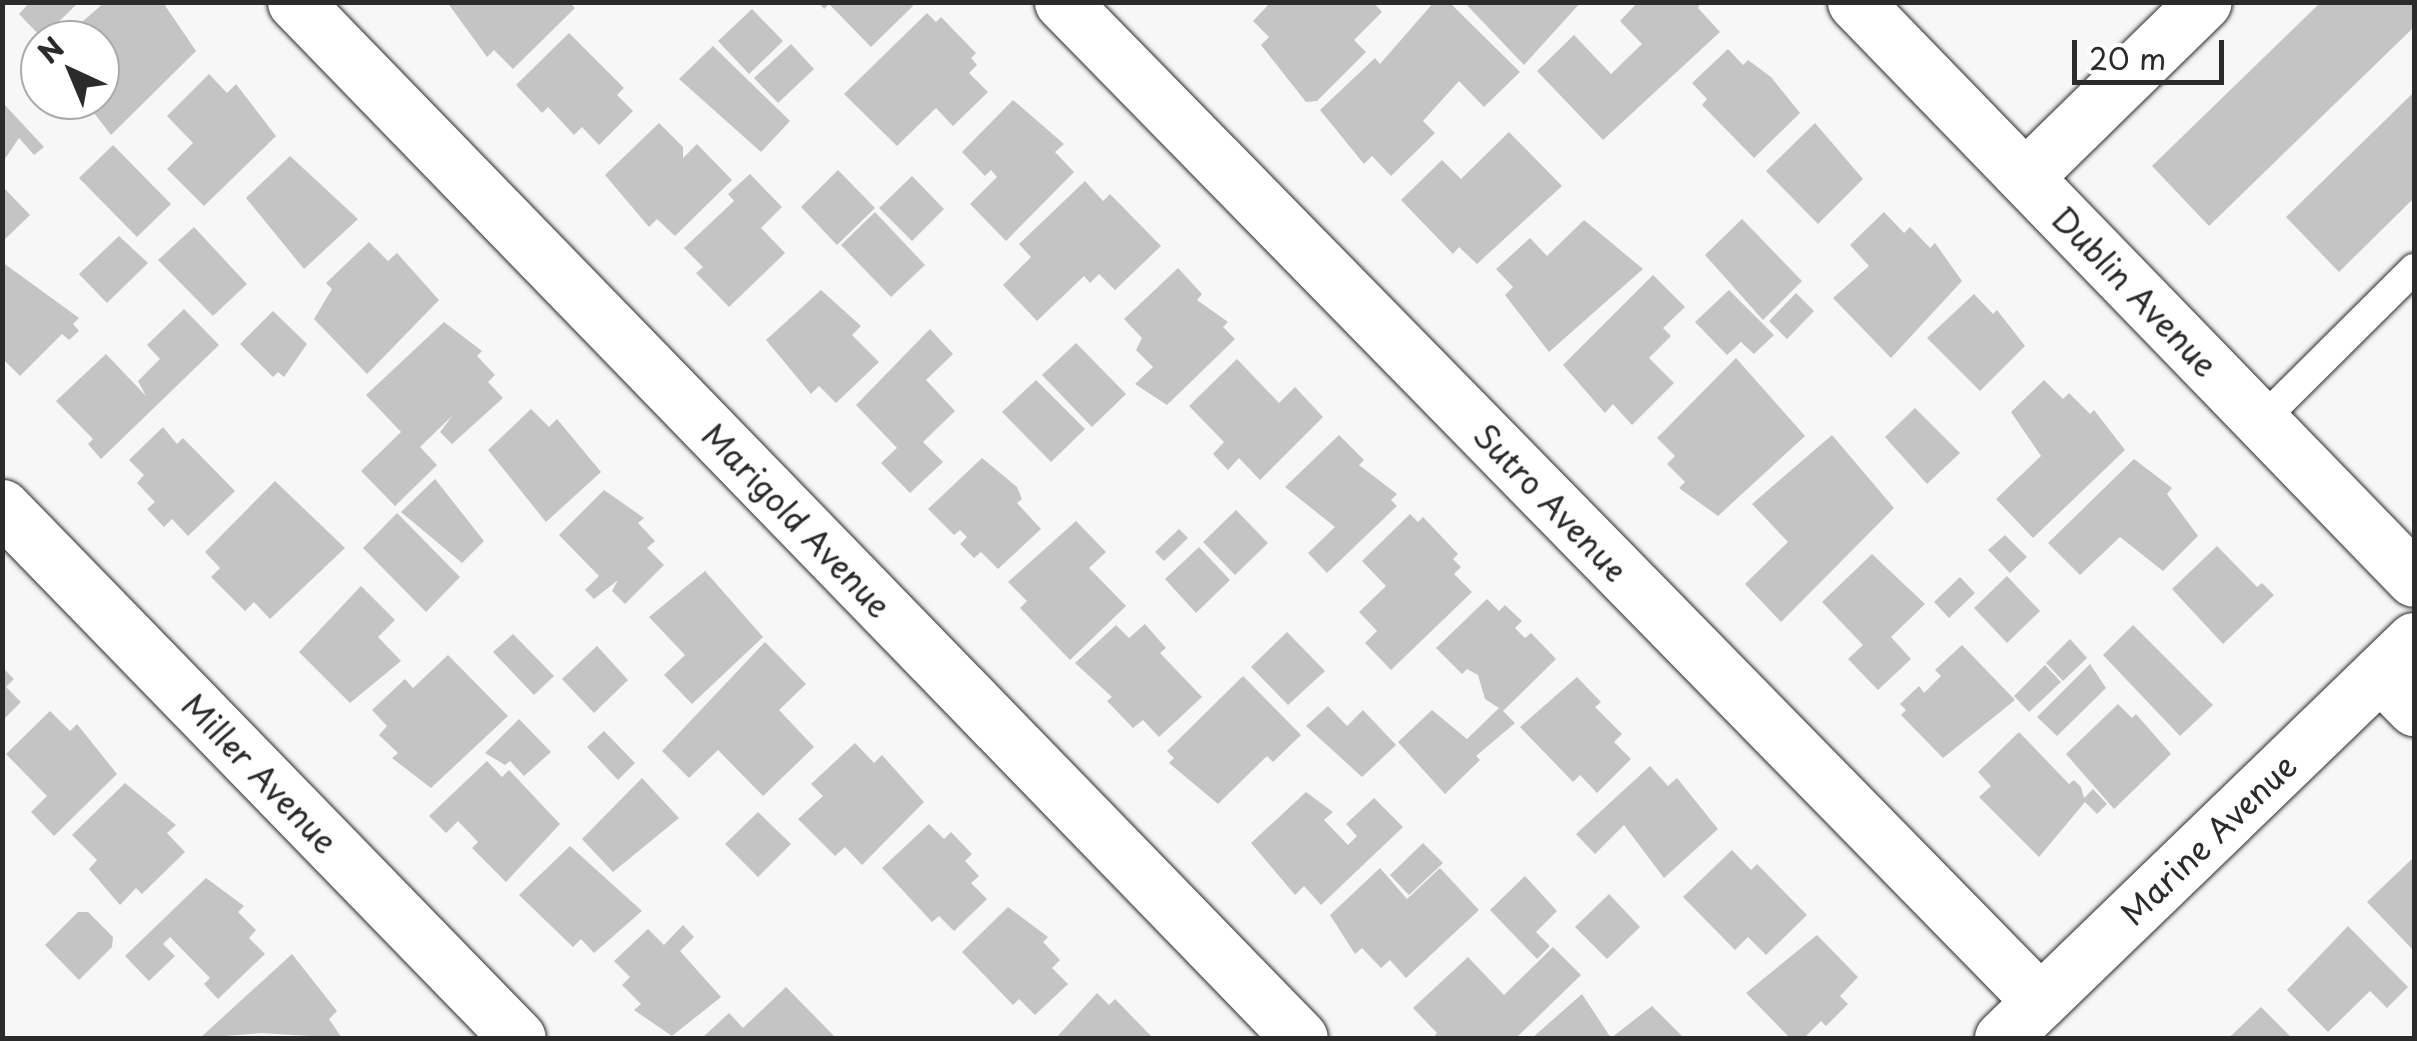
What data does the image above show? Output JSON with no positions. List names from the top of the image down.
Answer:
{
  "streets": {
    "street": [
      "Dublin Avenue",
      "Sutro Avenue",
      "Marigold Avenue",
      "Miller Avenue",
      "Marine Avenue"
    ]
  },
  "crossings": [
    ["Sutro Avenue", "Marine Avenue"]
  ],
  "scale_bar": "20 m",
  "north": "top left"
}
